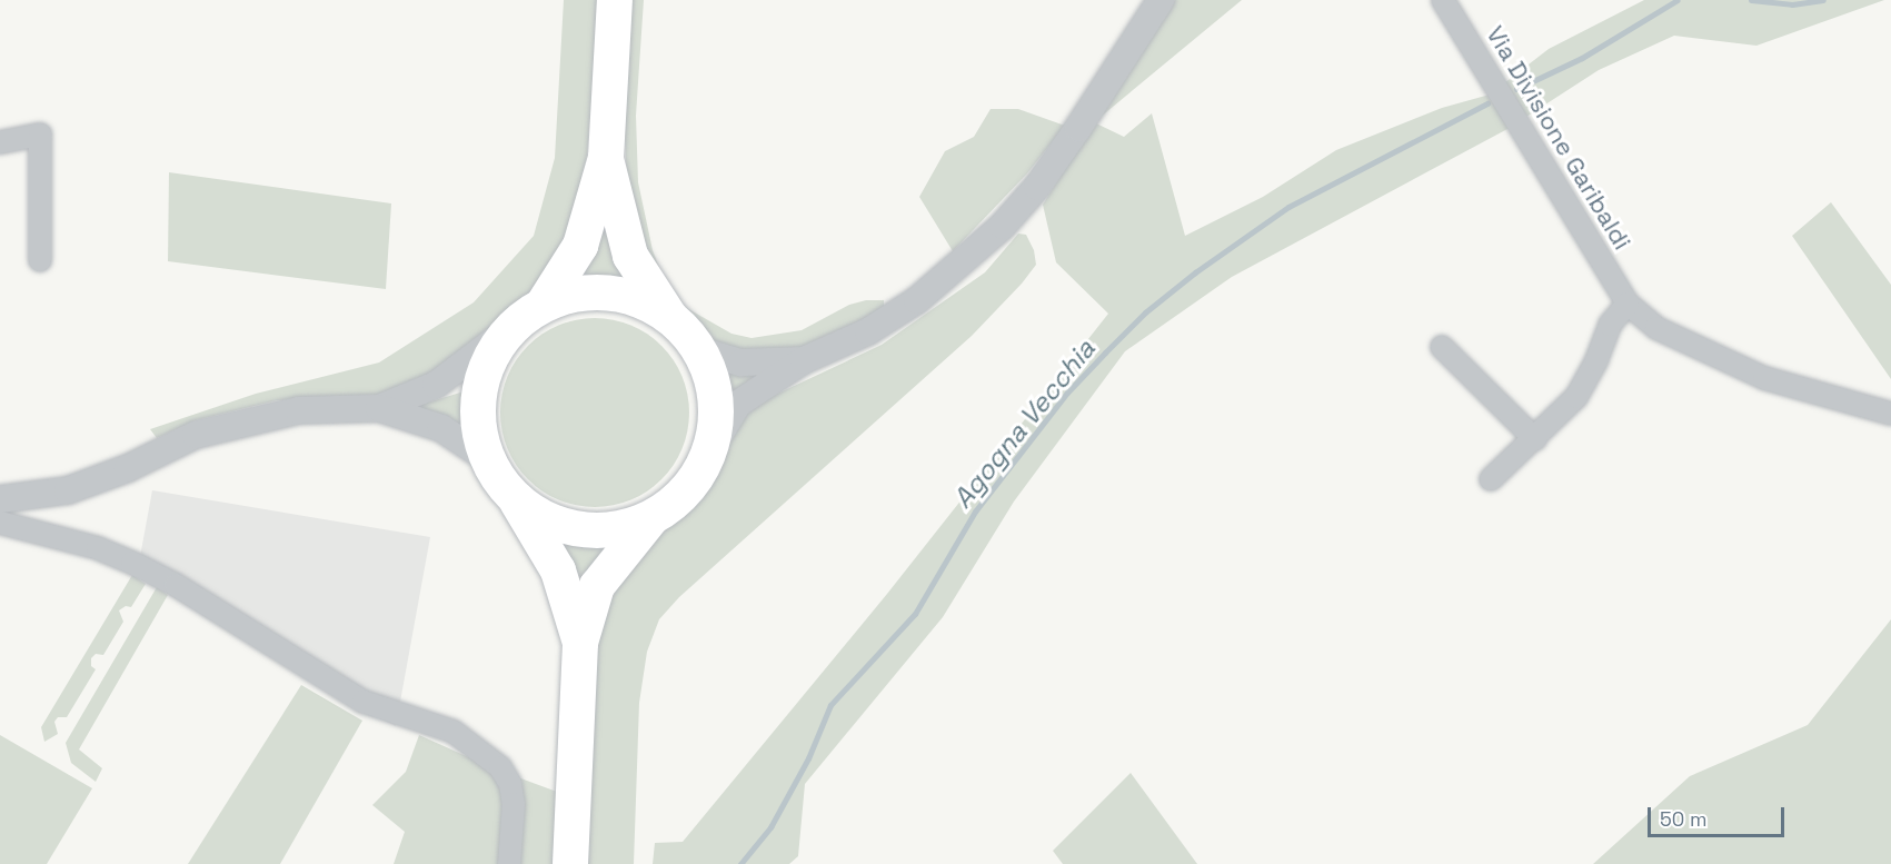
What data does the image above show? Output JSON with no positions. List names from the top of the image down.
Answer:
{
  "streets": {
    "street": ["Via Divisione Garibaldi"]
  },
  "water": ["Agogna Vecchia"],
  "scale_bar": "50 m"
}
